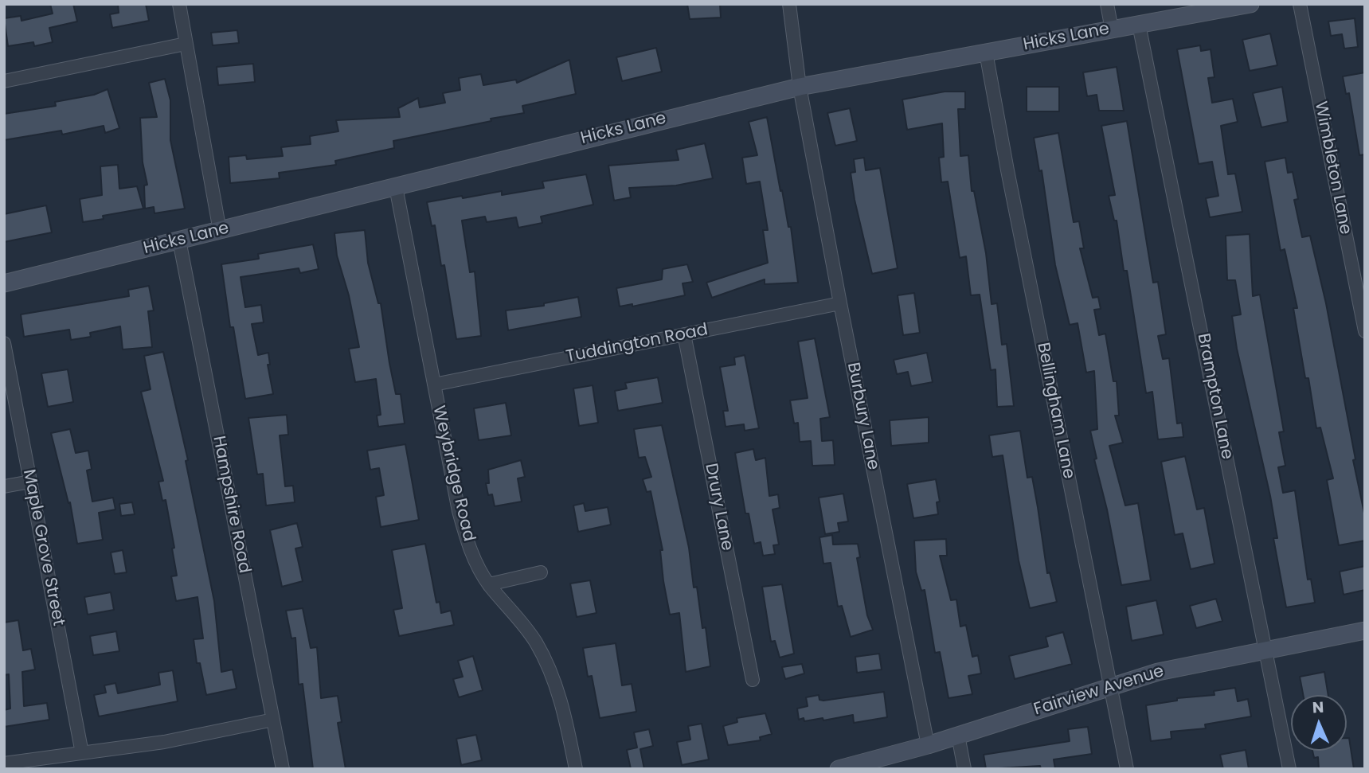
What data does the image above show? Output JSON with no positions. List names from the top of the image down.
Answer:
{
  "streets": {
    "main road": ["Hicks Lane", "Fairview Avenue"],
    "street": [
      "Wimbleton Lane",
      "Tuddington Road",
      "Brampton Lane",
      "Bellingham Lane",
      "Burbury Lane",
      "Weybridge Road",
      "Hampshire Road",
      "Drury Lane",
      "Maple Grove Street"
    ]
  },
  "crossings": [
    ["Hicks Lane", "Brampton Lane"],
    ["Hicks Lane", "Bellingham Lane"],
    ["Hicks Lane", "Burbury Lane"],
    ["Hicks Lane", "Weybridge Road"],
    ["Hicks Lane", "Hampshire Road"],
    ["Tuddington Road", "Burbury Lane"],
    ["Tuddington Road", "Weybridge Road"],
    ["Tuddington Road", "Drury Lane"],
    ["Brampton Lane", "Fairview Avenue"],
    ["Bellingham Lane", "Fairview Avenue"],
    ["Burbury Lane", "Fairview Avenue"]
  ],
  "north": "top"
}
